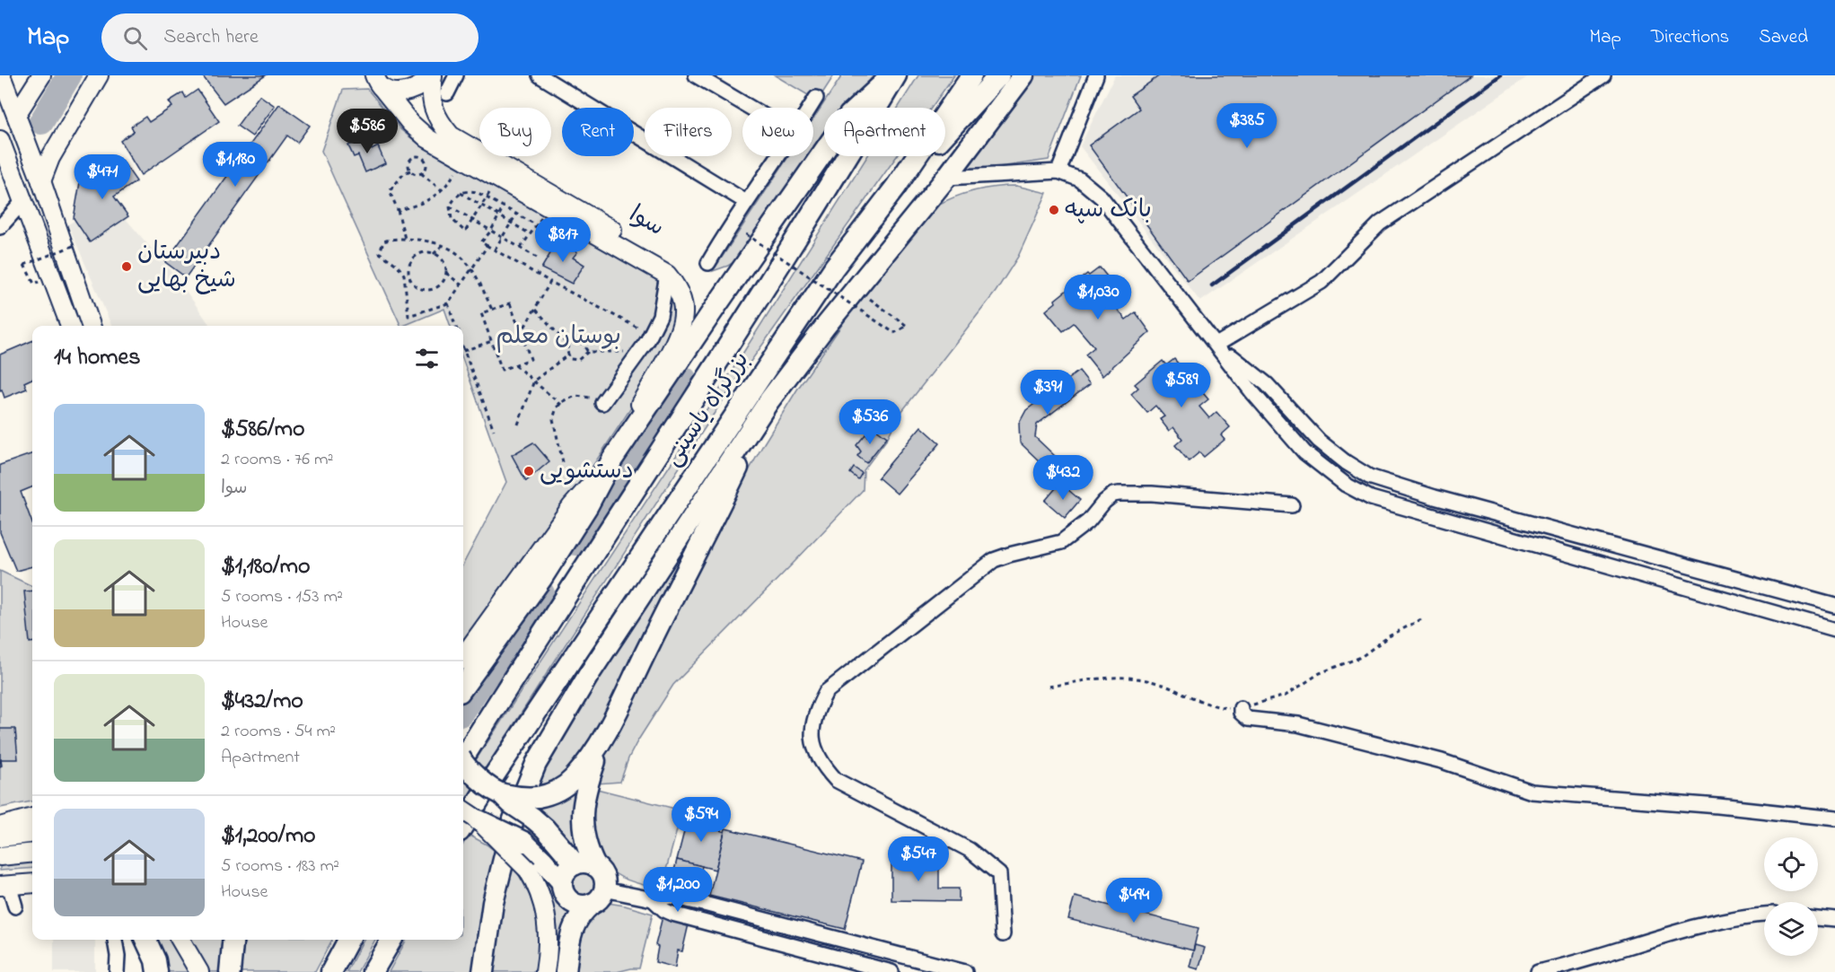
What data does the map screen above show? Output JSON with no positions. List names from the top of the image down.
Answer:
{
  "streets": {
    "highway": ["بزرگراه یاسینی"],
    "main road": ["سوا"]
  },
  "parks": ["بوستان معلم"],
  "places": ["بانک سپه", "دبیرستان شیخ بهایی", "دستشویی"],
  "page": {
    "header": "Map",
    "search": "Search here",
    "nav": ["Map", "Directions", "Saved"],
    "price": [
      "$385",
      "$586",
      "$1,180",
      "$471",
      "$817",
      "$1,030",
      "$589",
      "$391",
      "$536",
      "$432",
      "$594",
      "$547",
      "$1,200",
      "$494"
    ],
    "chip": [
      "Buy",
      "Rent",
      "Filters",
      "New",
      "Apartment"
    ],
    "heading": "14 homes",
    "list": [
      {
        "name": "$586/mo",
        "note": "2 rooms · 76 m² · سوا"
      },
      {
        "name": "$1,180/mo",
        "note": "5 rooms · 153 m² · House"
      },
      {
        "name": "$432/mo",
        "note": "2 rooms · 54 m² · Apartment"
      },
      {
        "name": "$1,200/mo",
        "note": "5 rooms · 183 m² · House"
      }
    ]
  }
}
